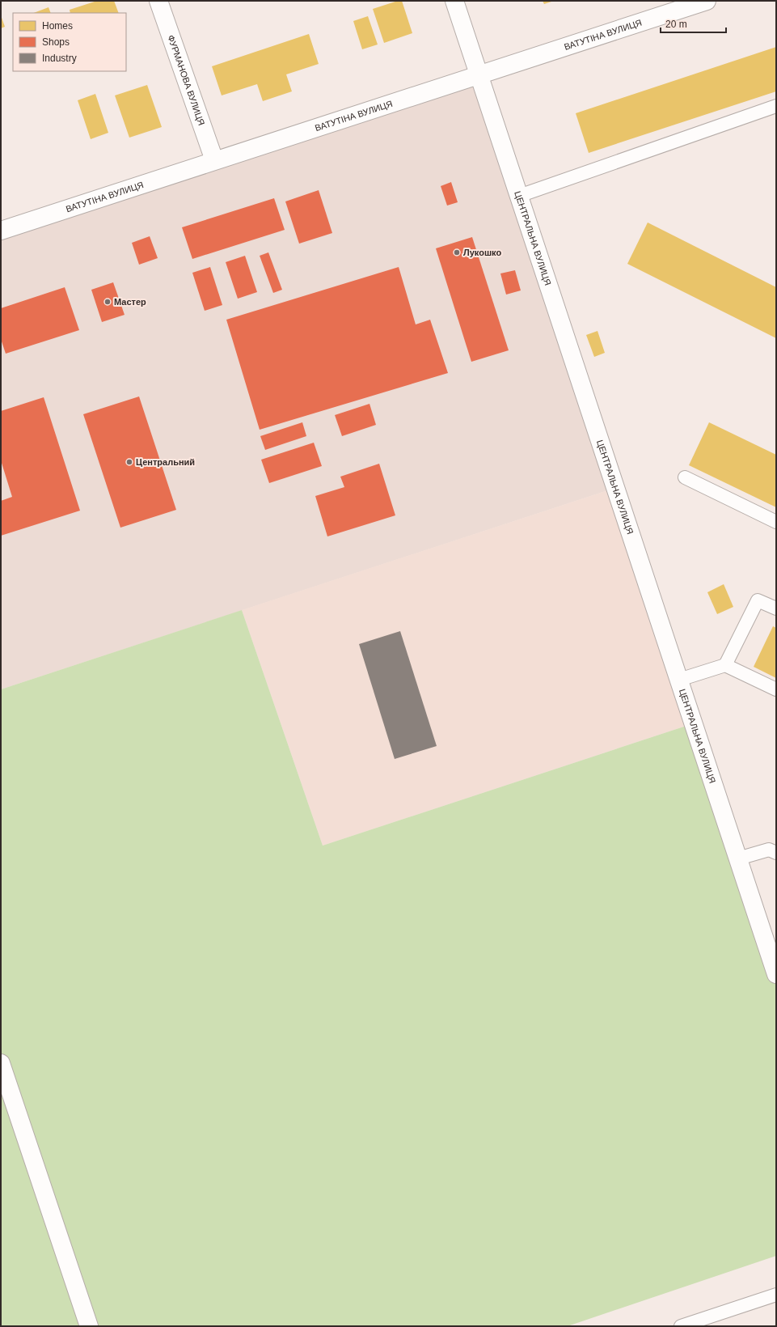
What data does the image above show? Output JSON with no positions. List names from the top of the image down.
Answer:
{
  "streets": {
    "street": ["ВАТУТІНА ВУЛИЦЯ", "ФУРМАНОВА ВУЛИЦЯ", "ЦЕНТРАЛЬНА ВУЛИЦЯ"]
  },
  "crossings": [
    ["ВАТУТІНА ВУЛИЦЯ", "ФУРМАНОВА ВУЛИЦЯ"],
    ["ВАТУТІНА ВУЛИЦЯ", "ЦЕНТРАЛЬНА ВУЛИЦЯ"]
  ],
  "places": ["Лукошко", "Мастер", "Центральний"],
  "legend": ["Homes", "Shops", "Industry"],
  "scale_bar": "20 m"
}
